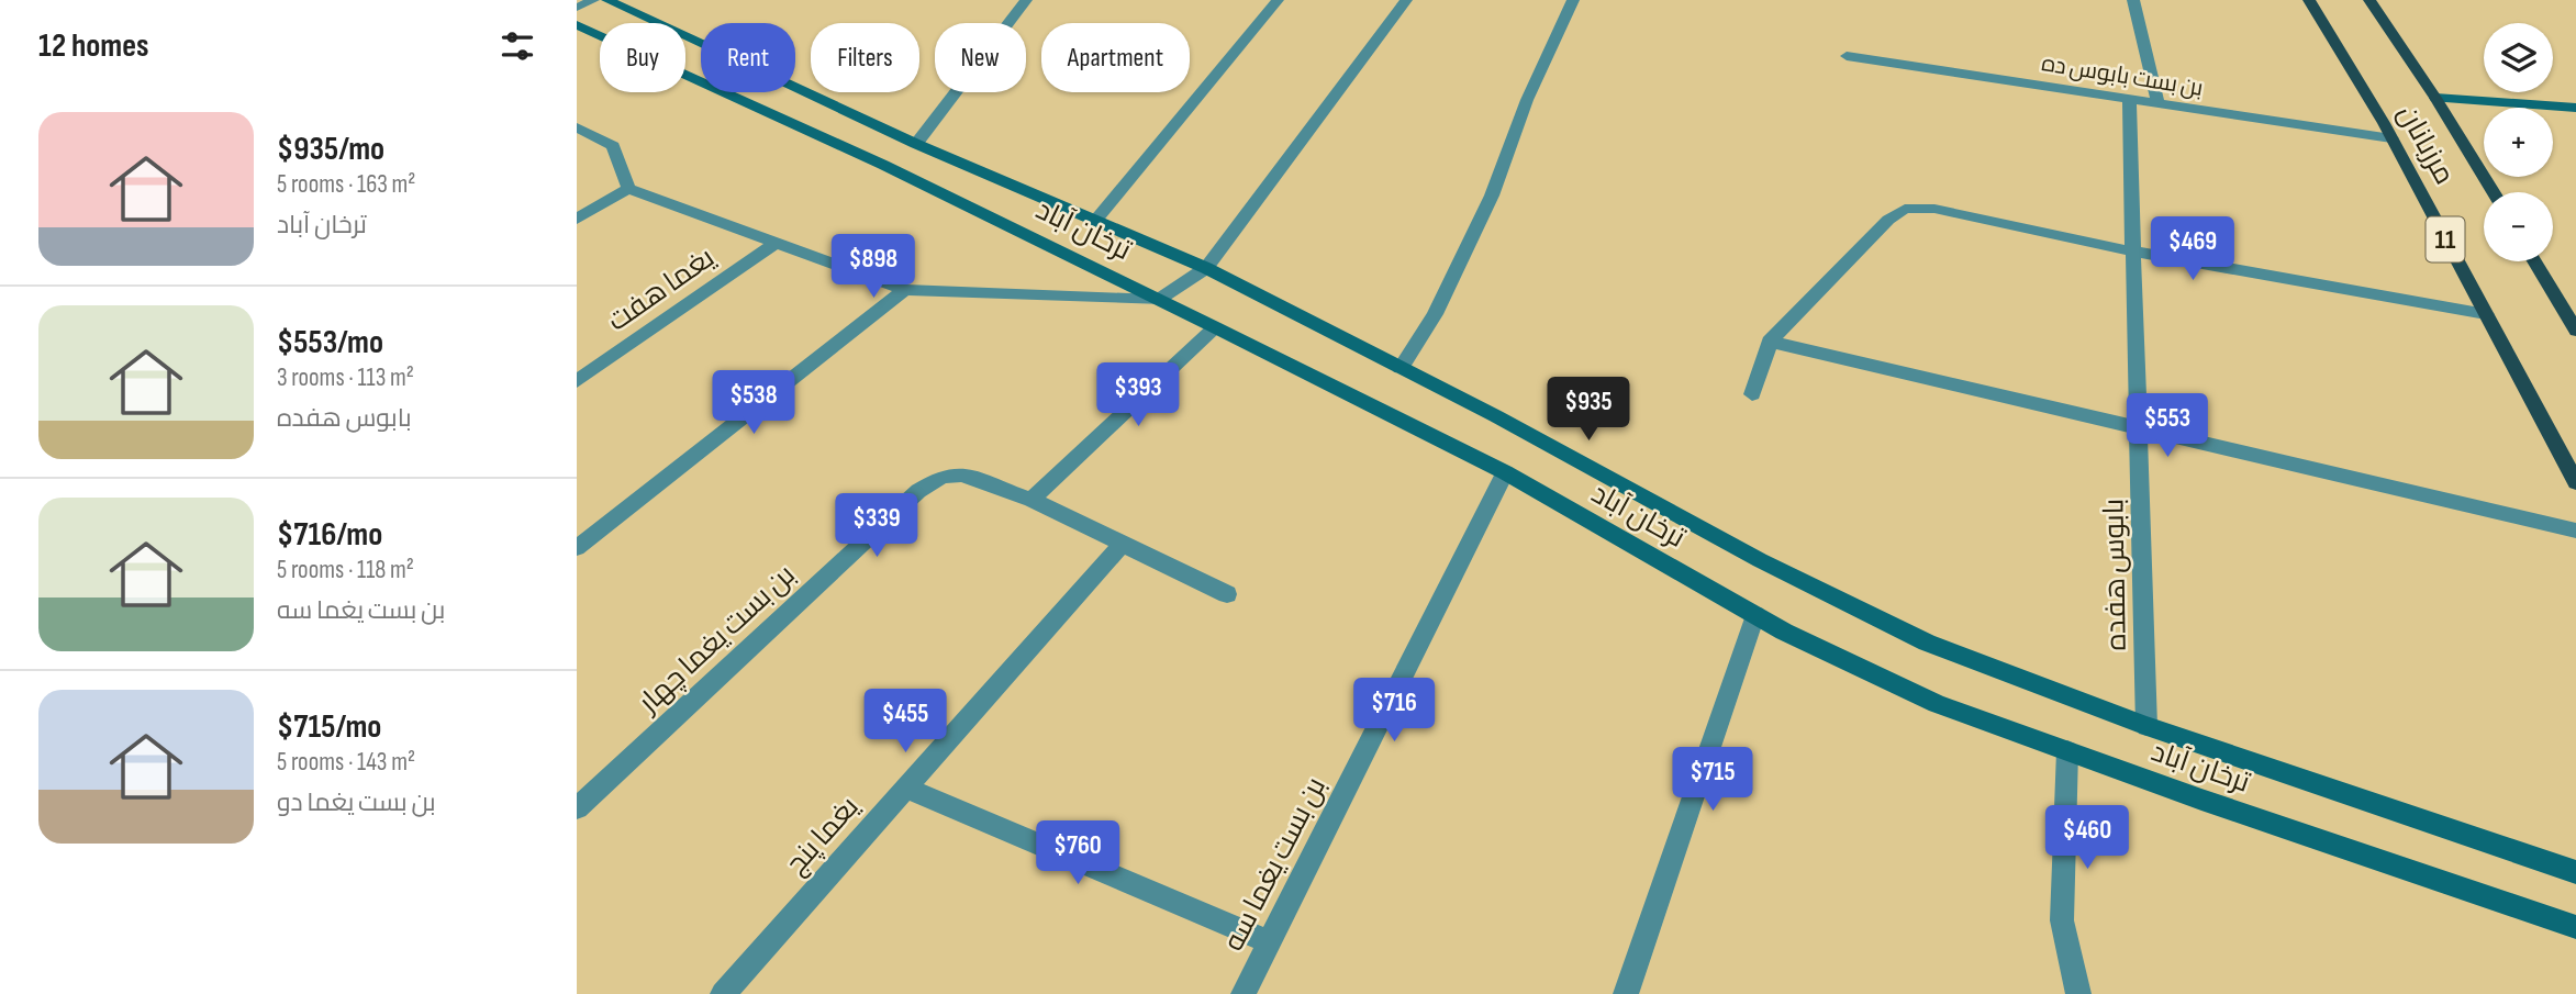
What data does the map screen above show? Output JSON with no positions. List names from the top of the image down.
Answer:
{
  "streets": {
    "main road": ["مرزبانان", "11"],
    "street": [
      "بن بست بابوس ده",
      "ترخان آباد",
      "یغما هفت",
      "بابوس هفده",
      "بن بست یغما چهار",
      "یغما پنج",
      "بن بست یغما سه"
    ]
  },
  "crossings": [
    ["بن بست بابوس ده", "مرزبانان"],
    ["بن بست بابوس ده", "بابوس هفده"],
    ["ترخان آباد", "بابوس هفده"],
    ["ترخان آباد", "بن بست یغما سه"],
    ["بن بست یغما چهار", "یغما پنج"]
  ],
  "page": {
    "heading": "12 homes",
    "map_buttons": ["+", "−"],
    "chip": [
      "Buy",
      "Rent",
      "Filters",
      "New",
      "Apartment"
    ],
    "list": [
      {
        "name": "$935/mo",
        "note": "5 rooms · 163 m² · ترخان آباد"
      },
      {
        "name": "$553/mo",
        "note": "3 rooms · 113 m² · بابوس هفده"
      },
      {
        "name": "$716/mo",
        "note": "5 rooms · 118 m² · بن بست یغما سه"
      },
      {
        "name": "$715/mo",
        "note": "5 rooms · 143 m² · بن بست یغما دو"
      }
    ],
    "price": [
      "$469",
      "$898",
      "$393",
      "$538",
      "$935",
      "$553",
      "$339",
      "$716",
      "$455",
      "$715",
      "$460",
      "$760"
    ]
  }
}
